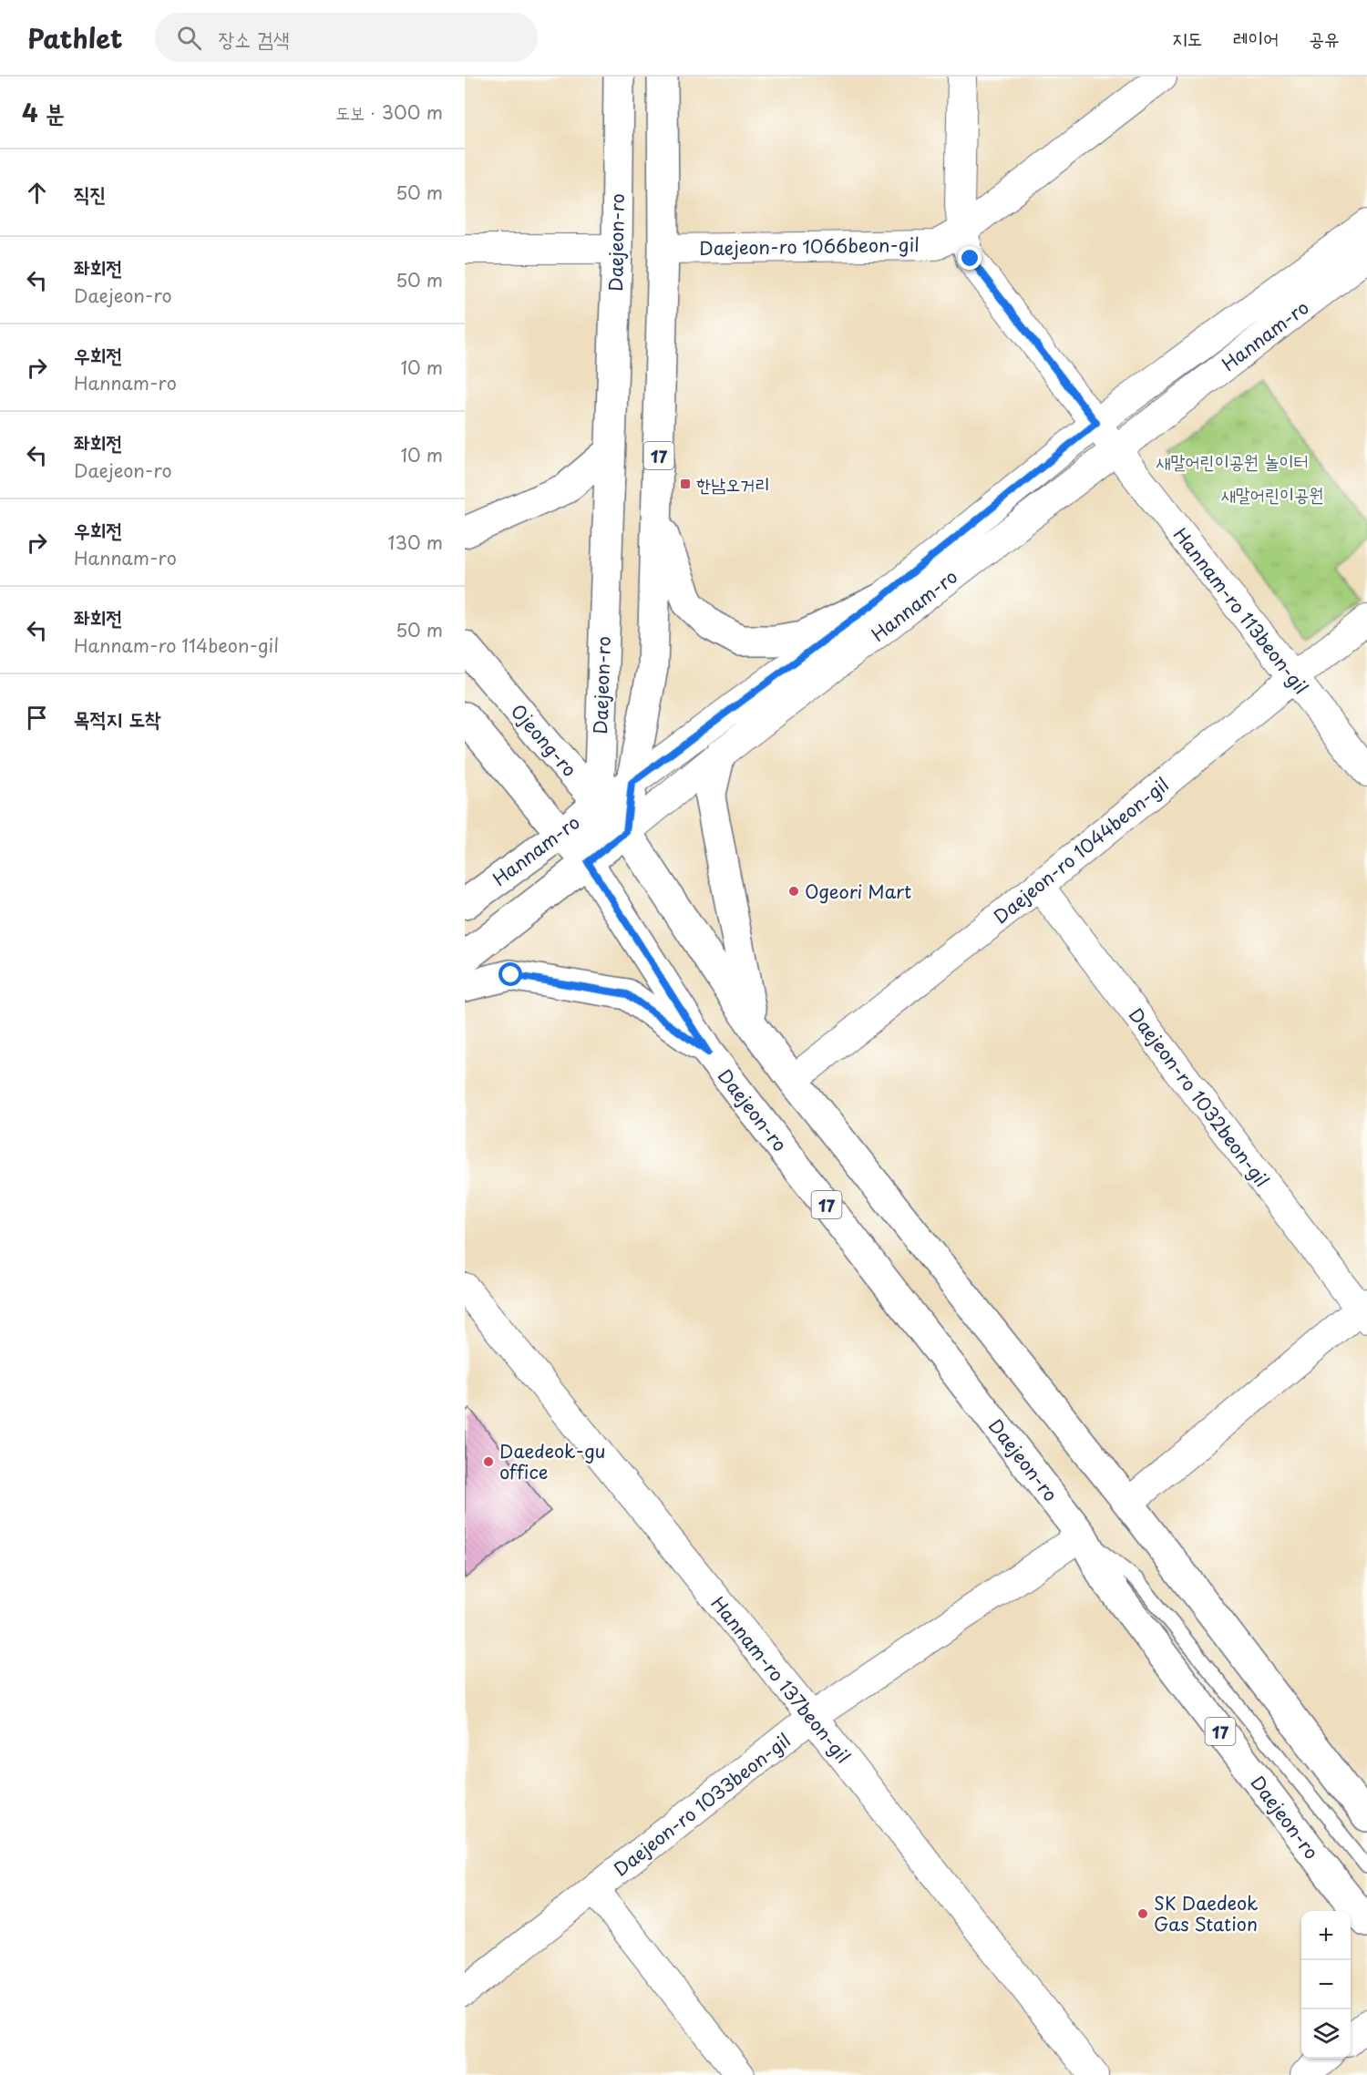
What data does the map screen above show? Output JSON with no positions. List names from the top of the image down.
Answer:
{
  "streets": {
    "main road": [
      "Daejeon-ro",
      "Hannam-ro",
      "17",
      "Ojeong-ro"
    ],
    "street": [
      "Daejeon-ro 1066beon-gil",
      "Hannam-ro 113beon-gil",
      "Daejeon-ro 1044beon-gil",
      "Daejeon-ro 1032beon-gil",
      "Hannam-ro 137beon-gil",
      "Daejeon-ro 1033beon-gil"
    ]
  },
  "crossings": [
    ["Daejeon-ro", "Hannam-ro"],
    ["Daejeon-ro", "Ojeong-ro"],
    ["Daejeon-ro", "Daejeon-ro 1033beon-gil"],
    ["Daejeon-ro 1066beon-gil", "17"],
    ["Daejeon-ro 1066beon-gil", "Hannam-ro 113beon-gil"],
    ["Hannam-ro", "17"],
    ["Hannam-ro", "Hannam-ro 113beon-gil"],
    ["Hannam-ro", "Ojeong-ro"],
    ["17", "Ojeong-ro"],
    ["Hannam-ro 113beon-gil", "Daejeon-ro 1044beon-gil"],
    ["Daejeon-ro 1044beon-gil", "Daejeon-ro 1032beon-gil"],
    ["Hannam-ro 137beon-gil", "Daejeon-ro 1033beon-gil"]
  ],
  "parks": ["새말어린이공원 놀이터", "새말어린이공원"],
  "places": {
    "transit": ["한남오거리"],
    "other": ["Ogeori Mart", "Daedeok-gu office", "SK Daedeok Gas Station"]
  },
  "page": {
    "header": "Pathlet",
    "search": "장소 검색",
    "nav": ["지도", "레이어", "공유"],
    "heading": ["4 분", "도보 · 300 m"],
    "list": [
      ["직진", "50 m"],
      ["좌회전", "Daejeon-ro", "50 m"],
      ["우회전", "Hannam-ro", "10 m"],
      ["좌회전", "Daejeon-ro", "10 m"],
      ["우회전", "Hannam-ro", "130 m"],
      ["좌회전", "Hannam-ro 114beon-gil", "50 m"],
      "목적지 도착"
    ],
    "map_buttons": ["+", "−"]
  }
}
